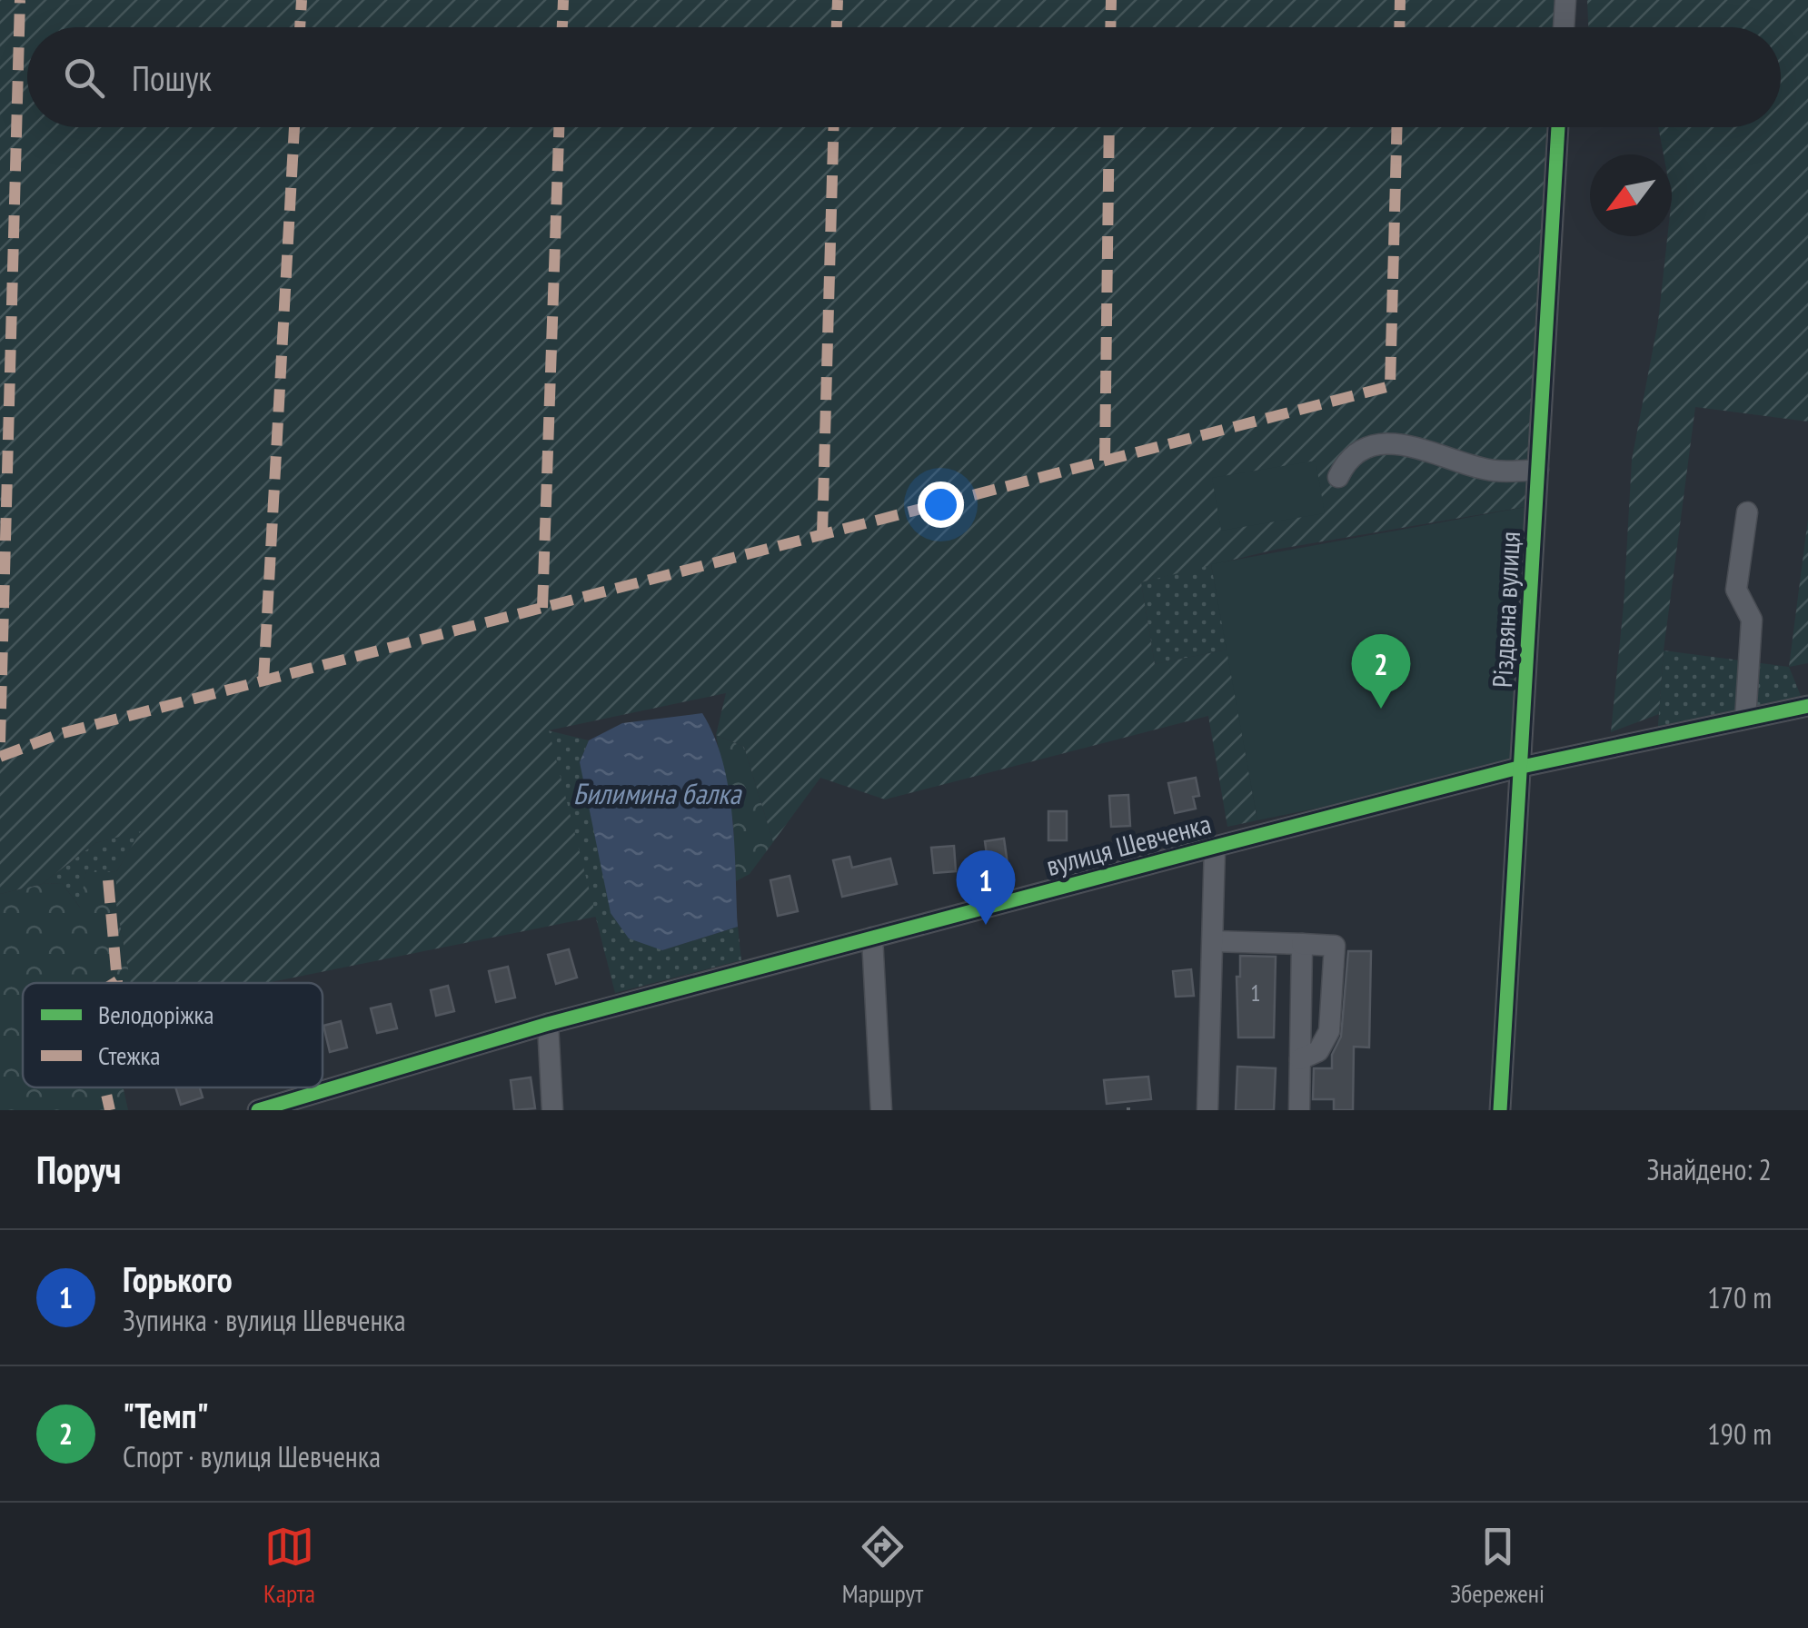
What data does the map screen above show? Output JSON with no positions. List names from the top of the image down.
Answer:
{
  "streets": {
    "street": ["Різдвяна вулиця", "вулиця Шевченка"]
  },
  "crossings": [
    ["Різдвяна вулиця", "вулиця Шевченка"]
  ],
  "water": ["Билимина балка"],
  "house_numbers": ["1"],
  "legend": ["Велодоріжка", "Стежка"],
  "north": "bottom left",
  "page": {
    "search": "Пошук",
    "pins": ["2", "1"],
    "heading": ["Поруч", "Знайдено: 2"],
    "list": [
      {
        "mark": "1",
        "name": "Горького",
        "note": "Зупинка · вулиця Шевченка",
        "value": "170 m"
      },
      {
        "mark": "2",
        "name": "\"Темп\"",
        "note": "Спорт · вулиця Шевченка",
        "value": "190 m"
      }
    ],
    "nav": ["Карта", "Маршрут", "Збережені"]
  }
}
